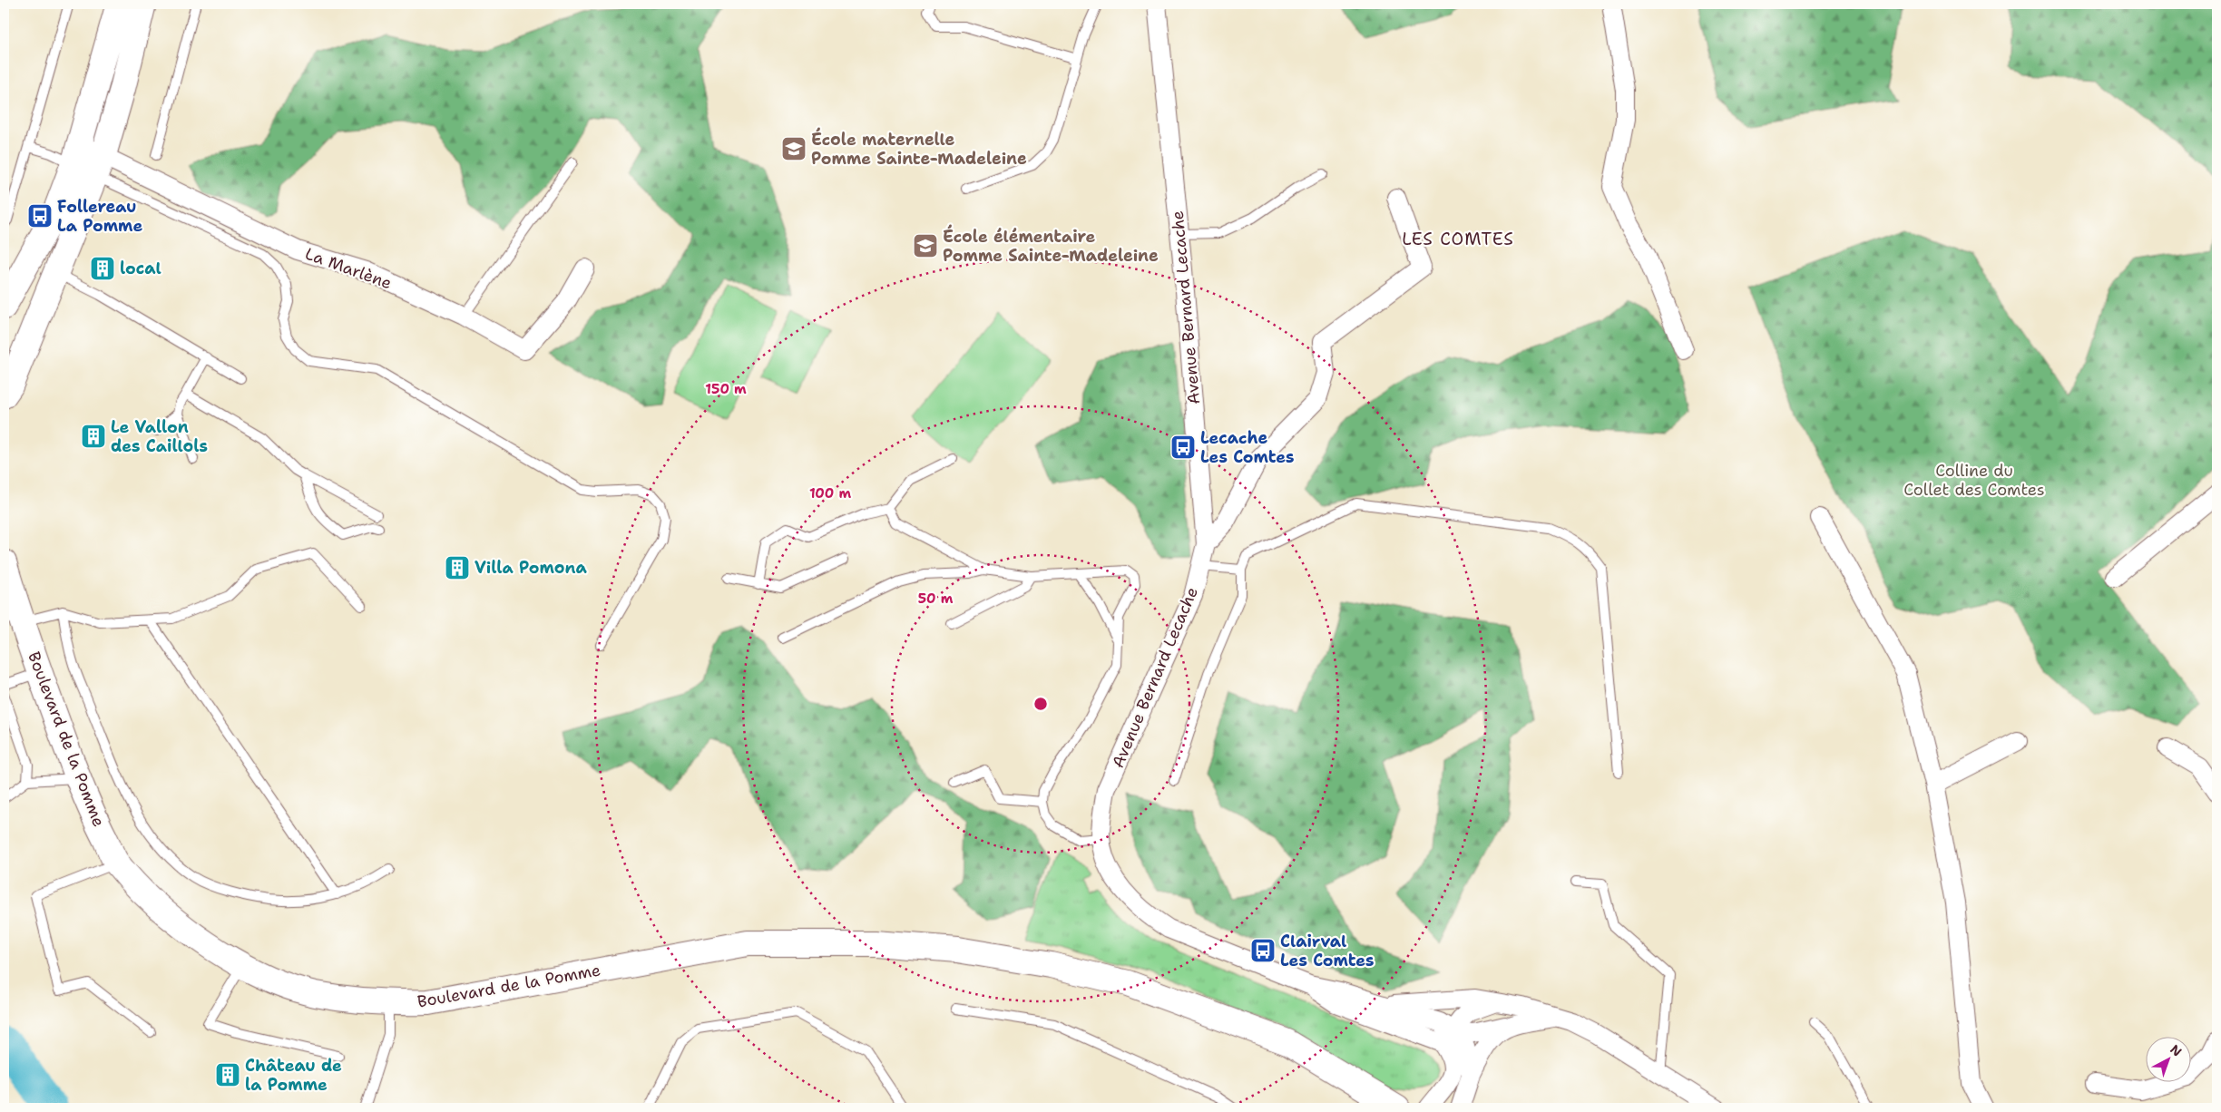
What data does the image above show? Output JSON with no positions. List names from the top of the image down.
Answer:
{
  "streets": {
    "main road": ["Boulevard de la Pomme"],
    "street": ["La Marlène", "Avenue Bernard Lecache"]
  },
  "districts": ["LES COMTES"],
  "parks": ["Colline du Collet des Comtes"],
  "places": {
    "school or university": ["École maternelle Pomme Sainte-Madeleine", "École élémentaire Pomme Sainte-Madeleine"],
    "bus stop": ["Follereau La Pomme", "Lecache Les Comtes", "Clairval Les Comtes"],
    "building": [
      "local",
      "Le Vallon des Caillols",
      "Villa Pomona",
      "Château de la Pomme"
    ]
  },
  "north": "top right",
  "rings": ["150 m", "100 m", "50 m"]
}
